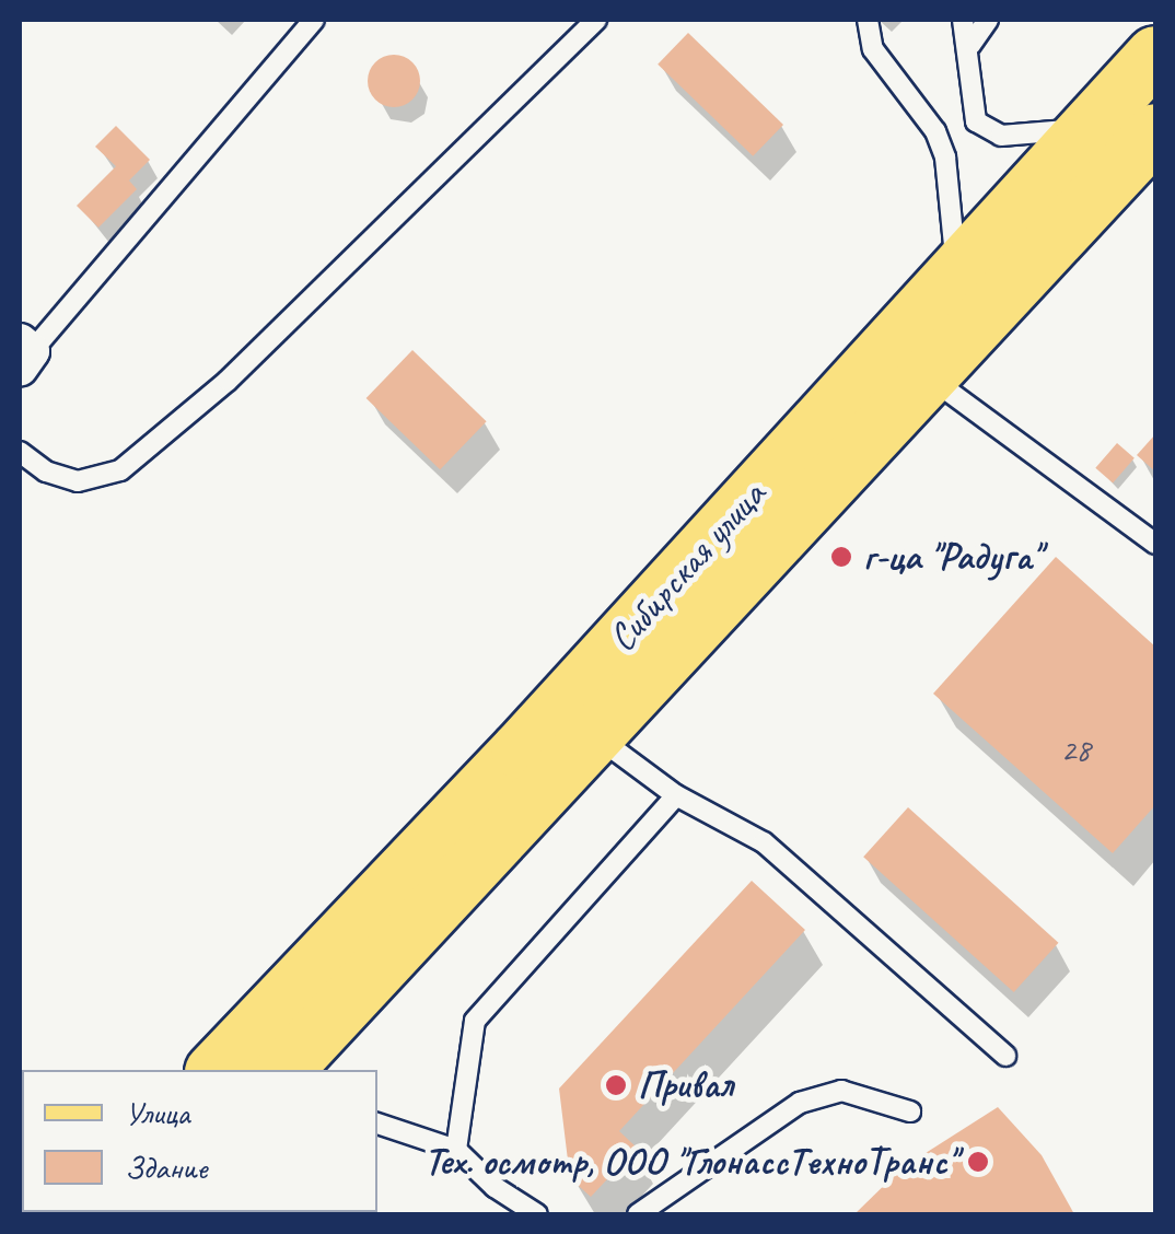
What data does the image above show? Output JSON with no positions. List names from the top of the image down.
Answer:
{
  "streets": {
    "main road": ["Сибирская улица"]
  },
  "places": ["г-ца \"Радуга\"", "Привал", "Тех. осмотр, ООО \"ГлонассТехноТранс\""],
  "house_numbers": ["28"],
  "legend": ["Улица", "Здание"]
}
